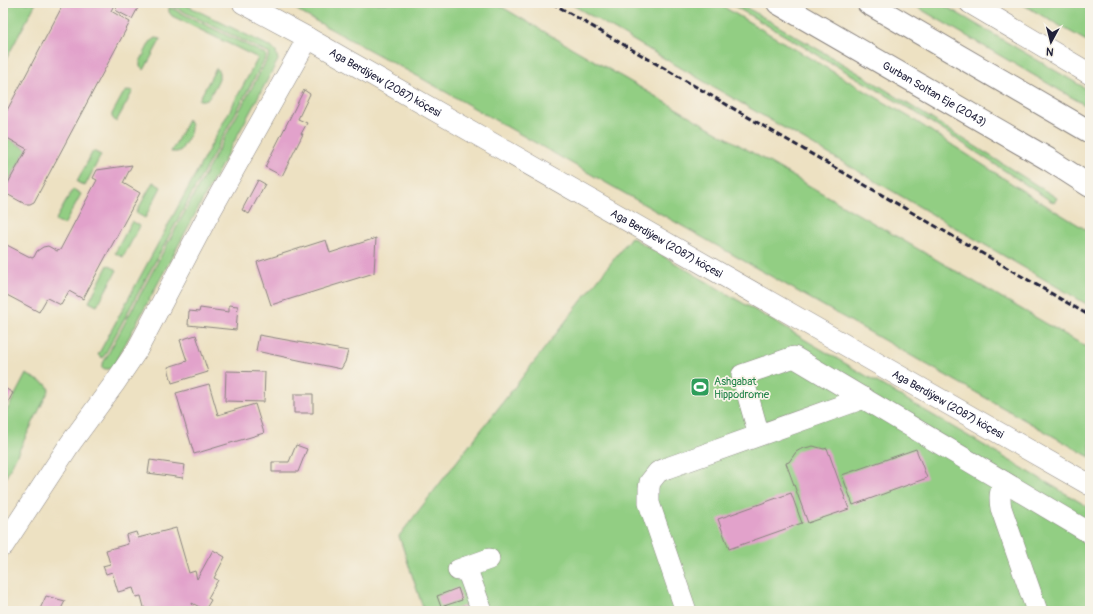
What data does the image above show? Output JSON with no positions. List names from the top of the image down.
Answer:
{
  "streets": {
    "highway": ["Gurban Soltan Eje (2043)"],
    "street": ["Aga Berdiýew (2087) köçesi"]
  },
  "places": {
    "sports": ["Ashgabat Hippodrome"]
  },
  "north": "bottom"
}
